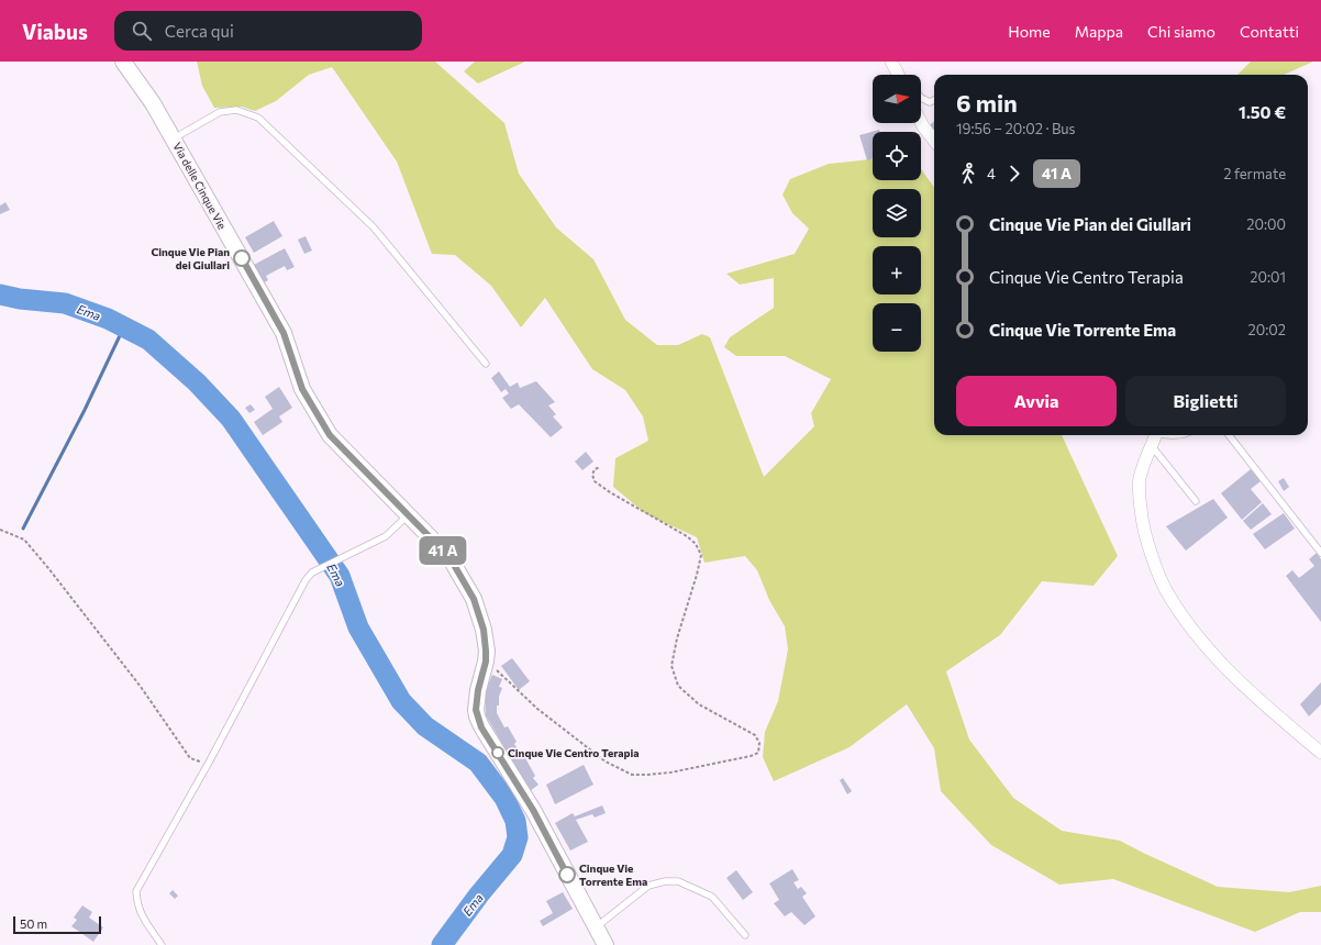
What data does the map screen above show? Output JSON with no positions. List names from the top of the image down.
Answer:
{
  "streets": {
    "street": ["Via delle Cinque Vie"]
  },
  "water": ["Ema"],
  "places": ["Cinque Vie Pian dei Giullari", "Cinque Vie Centro Terapia", "Cinque Vie Torrente Ema"],
  "scale_bar": "50 m",
  "north": "right",
  "page": {
    "header": "Viabus",
    "search": "Cerca qui",
    "nav": [
      "Home",
      "Mappa",
      "Chi siamo",
      "Contatti"
    ],
    "on_map": "41 A",
    "map_buttons": ["+", "−"],
    "heading": ["6 min", "19:56 – 20:02 · Bus", "1.50 €"],
    "legs": ["4", "41 A", "2 fermate"],
    "list": [
      {
        "name": "Cinque Vie Pian dei Giullari",
        "value": "20:00"
      },
      {
        "name": "Cinque Vie Centro Terapia",
        "value": "20:01"
      },
      {
        "name": "Cinque Vie Torrente Ema",
        "value": "20:02"
      }
    ],
    "buttons": ["Avvia", "Biglietti"],
    "scale": "50 m"
  }
}
